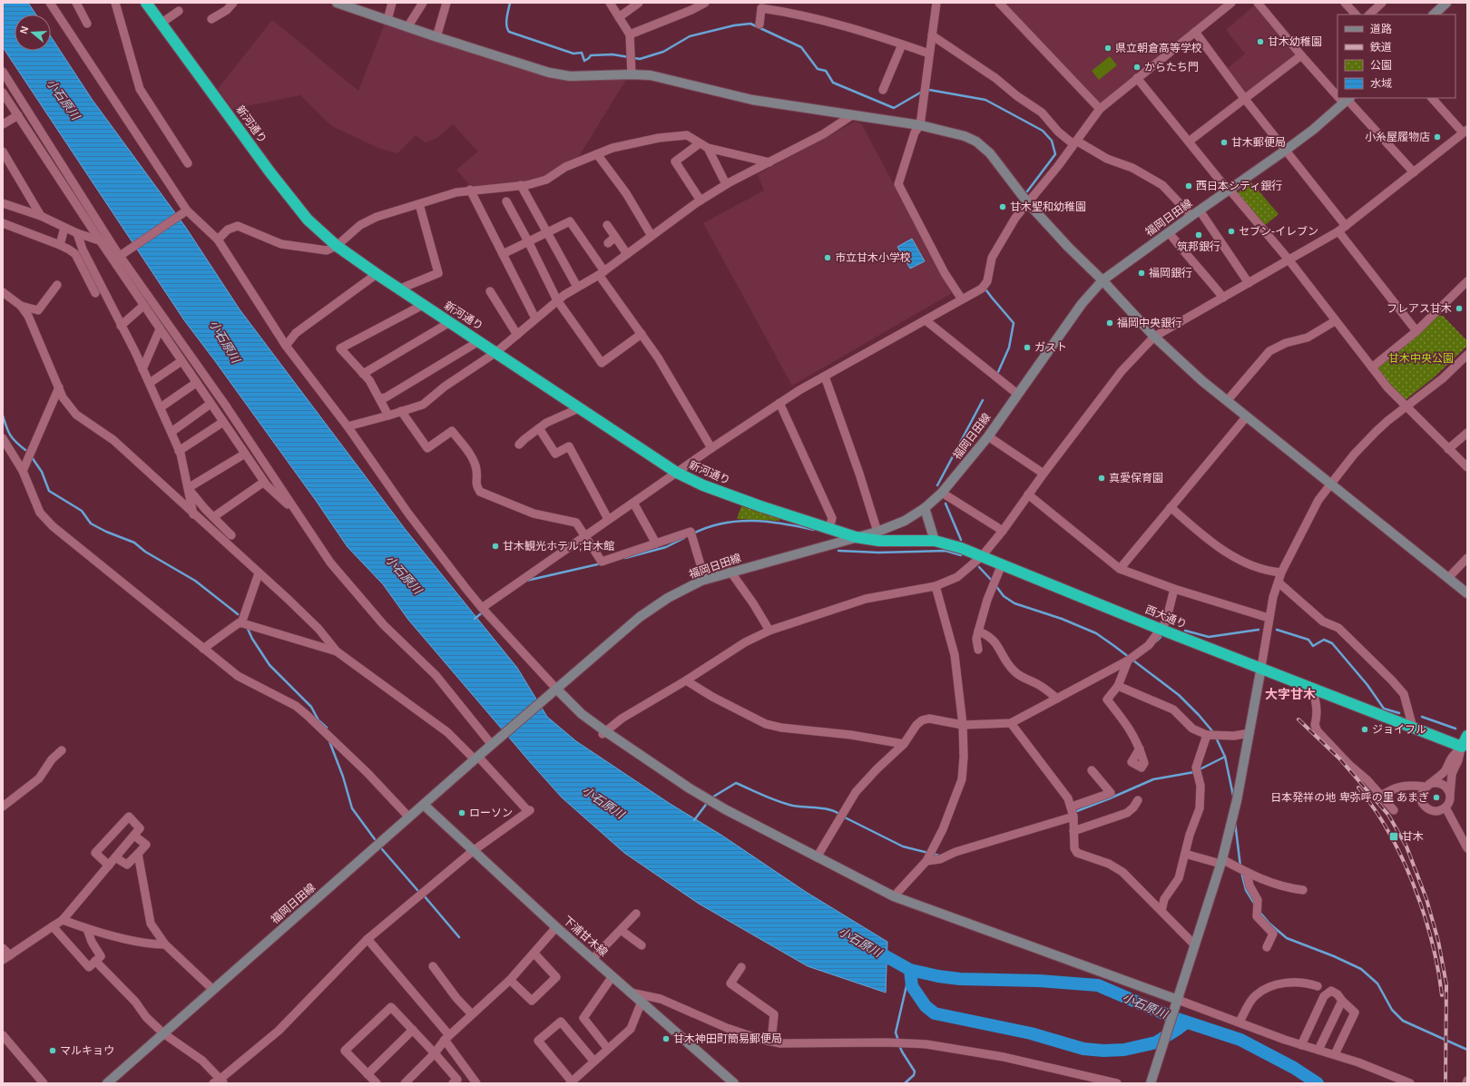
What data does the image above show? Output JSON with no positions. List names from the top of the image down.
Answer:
{
  "streets": {
    "highway": ["新河通り", "西大通り"],
    "street": ["福岡日田線", "下浦甘木線"]
  },
  "crossings": [
    ["新河通り", "福岡日田線"],
    ["新河通り", "西大通り"],
    ["福岡日田線", "西大通り"],
    ["福岡日田線", "下浦甘木線"]
  ],
  "districts": ["大字甘木"],
  "water": ["小石原川"],
  "parks": ["甘木中央公園"],
  "places": {
    "other": [
      "甘木幼稚園",
      "県立朝倉高等学校",
      "からたち門",
      "小糸屋履物店",
      "甘木郵便局",
      "西日本シティ銀行",
      "甘木聖和幼稚園",
      "セブン-イレブン",
      "筑邦銀行",
      "市立甘木小学校",
      "福岡銀行",
      "フレアス甘木",
      "福岡中央銀行",
      "ガスト",
      "真愛保育園",
      "甘木観光ホテル;甘木館",
      "ジョイフル",
      "日本発祥の地 卑弥呼の里 あまぎ",
      "ローソン",
      "甘木神田町簡易郵便局",
      "マルキョウ"
    ],
    "transit": ["甘木"]
  },
  "legend": [
    "道路",
    "鉄道",
    "公園",
    "水域"
  ],
  "north": "left"
}
